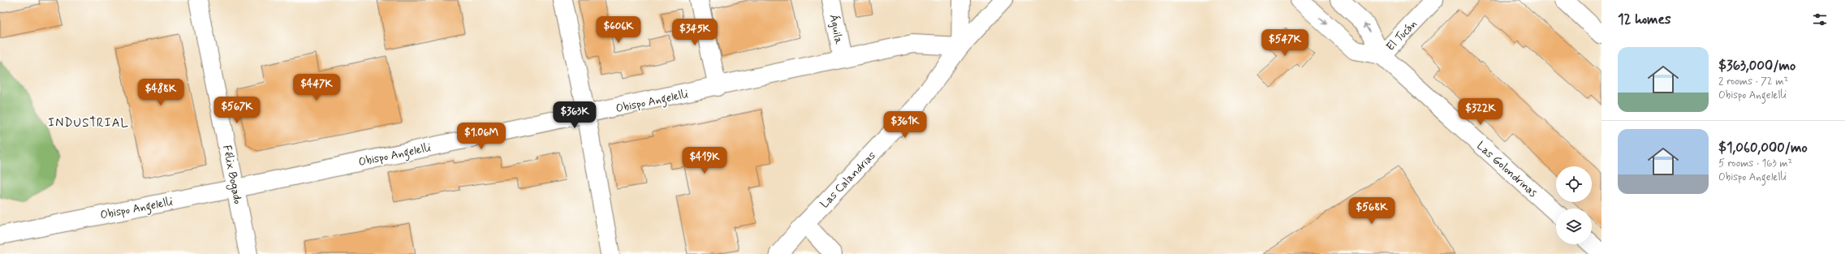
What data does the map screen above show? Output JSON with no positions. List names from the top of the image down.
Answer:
{
  "streets": {
    "street": [
      "Águila",
      "El Tucán",
      "Obispo Angelelli",
      "Las Golondrinas",
      "Félix Bogado",
      "Las Calandrias"
    ]
  },
  "crossings": [
    ["Águila", "Obispo Angelelli"],
    ["El Tucán", "Las Golondrinas"],
    ["Obispo Angelelli", "Félix Bogado"],
    ["Obispo Angelelli", "Las Calandrias"]
  ],
  "districts": ["INDUSTRIAL"],
  "page": {
    "heading": "12 homes",
    "price": [
      "$606K",
      "$345K",
      "$547K",
      "$447K",
      "$488K",
      "$567K",
      "$322K",
      "$363K",
      "$361K",
      "$1.06M",
      "$419K",
      "$568K"
    ],
    "list": [
      {
        "name": "$363,000/mo",
        "note": "2 rooms · 72 m² · Obispo Angelelli"
      },
      {
        "name": "$1,060,000/mo",
        "note": "5 rooms · 163 m² · Obispo Angelelli"
      }
    ]
  }
}
